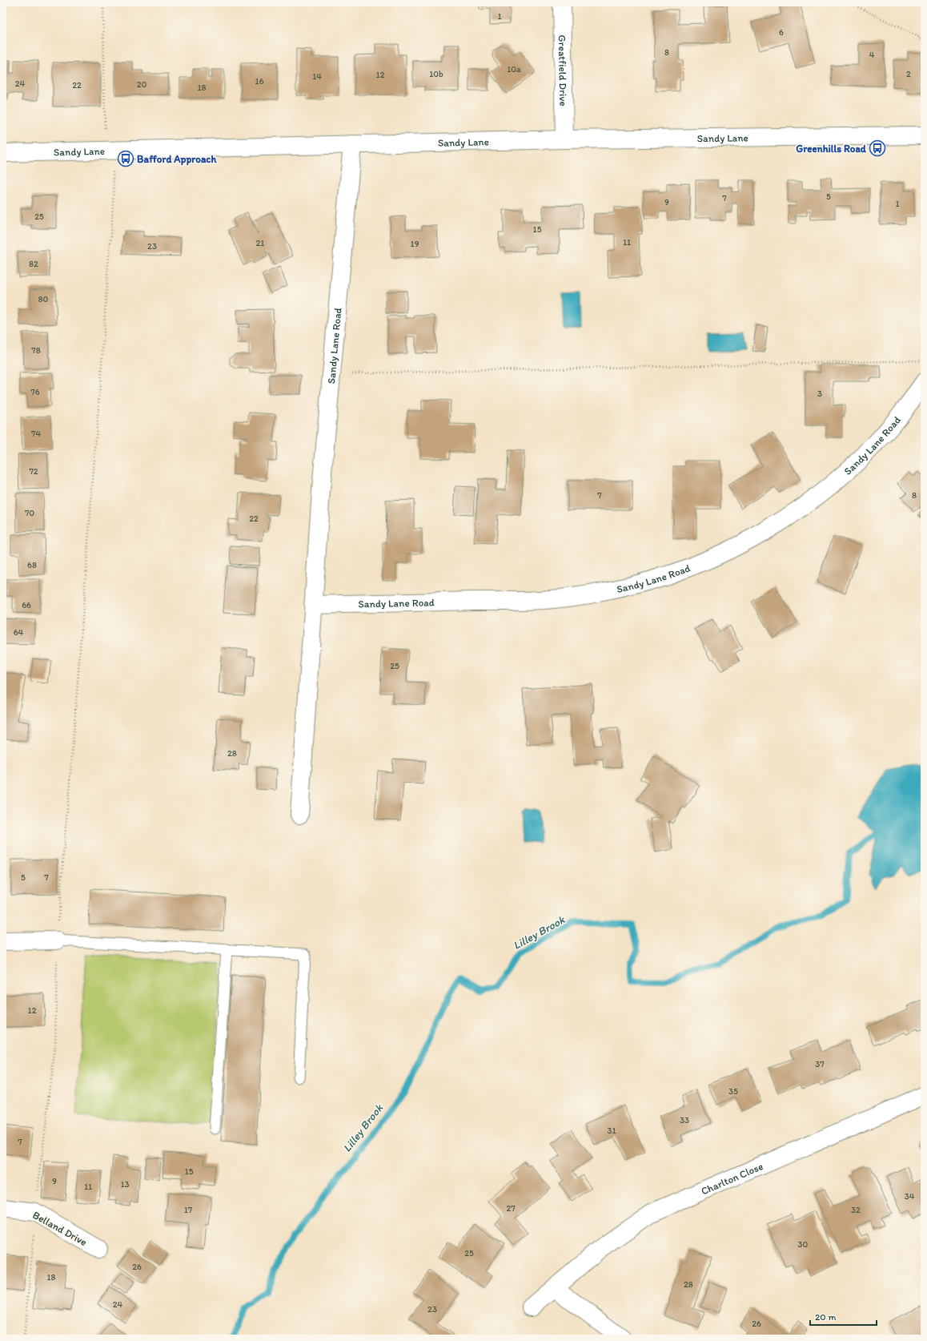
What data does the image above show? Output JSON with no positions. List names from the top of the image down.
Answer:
{
  "streets": {
    "street": [
      "Greatfield Drive",
      "Sandy Lane",
      "Sandy Lane Road",
      "Charlton Close",
      "Belland Drive"
    ]
  },
  "crossings": [
    ["Greatfield Drive", "Sandy Lane"],
    ["Sandy Lane", "Sandy Lane Road"]
  ],
  "water": ["Lilley Brook"],
  "places": {
    "bus stop": ["Greenhills Road", "Bafford Approach"]
  },
  "house_numbers": [
    "1",
    "6",
    "8",
    "4",
    "10a",
    "10b",
    "2",
    "12",
    "14",
    "16",
    "24",
    "20",
    "22",
    "18",
    "5",
    "7",
    "9",
    "1",
    "25",
    "15",
    "11",
    "21",
    "19",
    "23",
    "82",
    "80",
    "78",
    "76",
    "3",
    "74",
    "72",
    "7",
    "8",
    "70",
    "22",
    "68",
    "66",
    "64",
    "25",
    "28",
    "5",
    "7",
    "12",
    "37",
    "35",
    "33",
    "31",
    "7",
    "15",
    "9",
    "13",
    "11",
    "34",
    "27",
    "17",
    "32",
    "30",
    "25",
    "26",
    "18",
    "28",
    "24",
    "23",
    "26"
  ],
  "scale_bar": "20 m"
}
